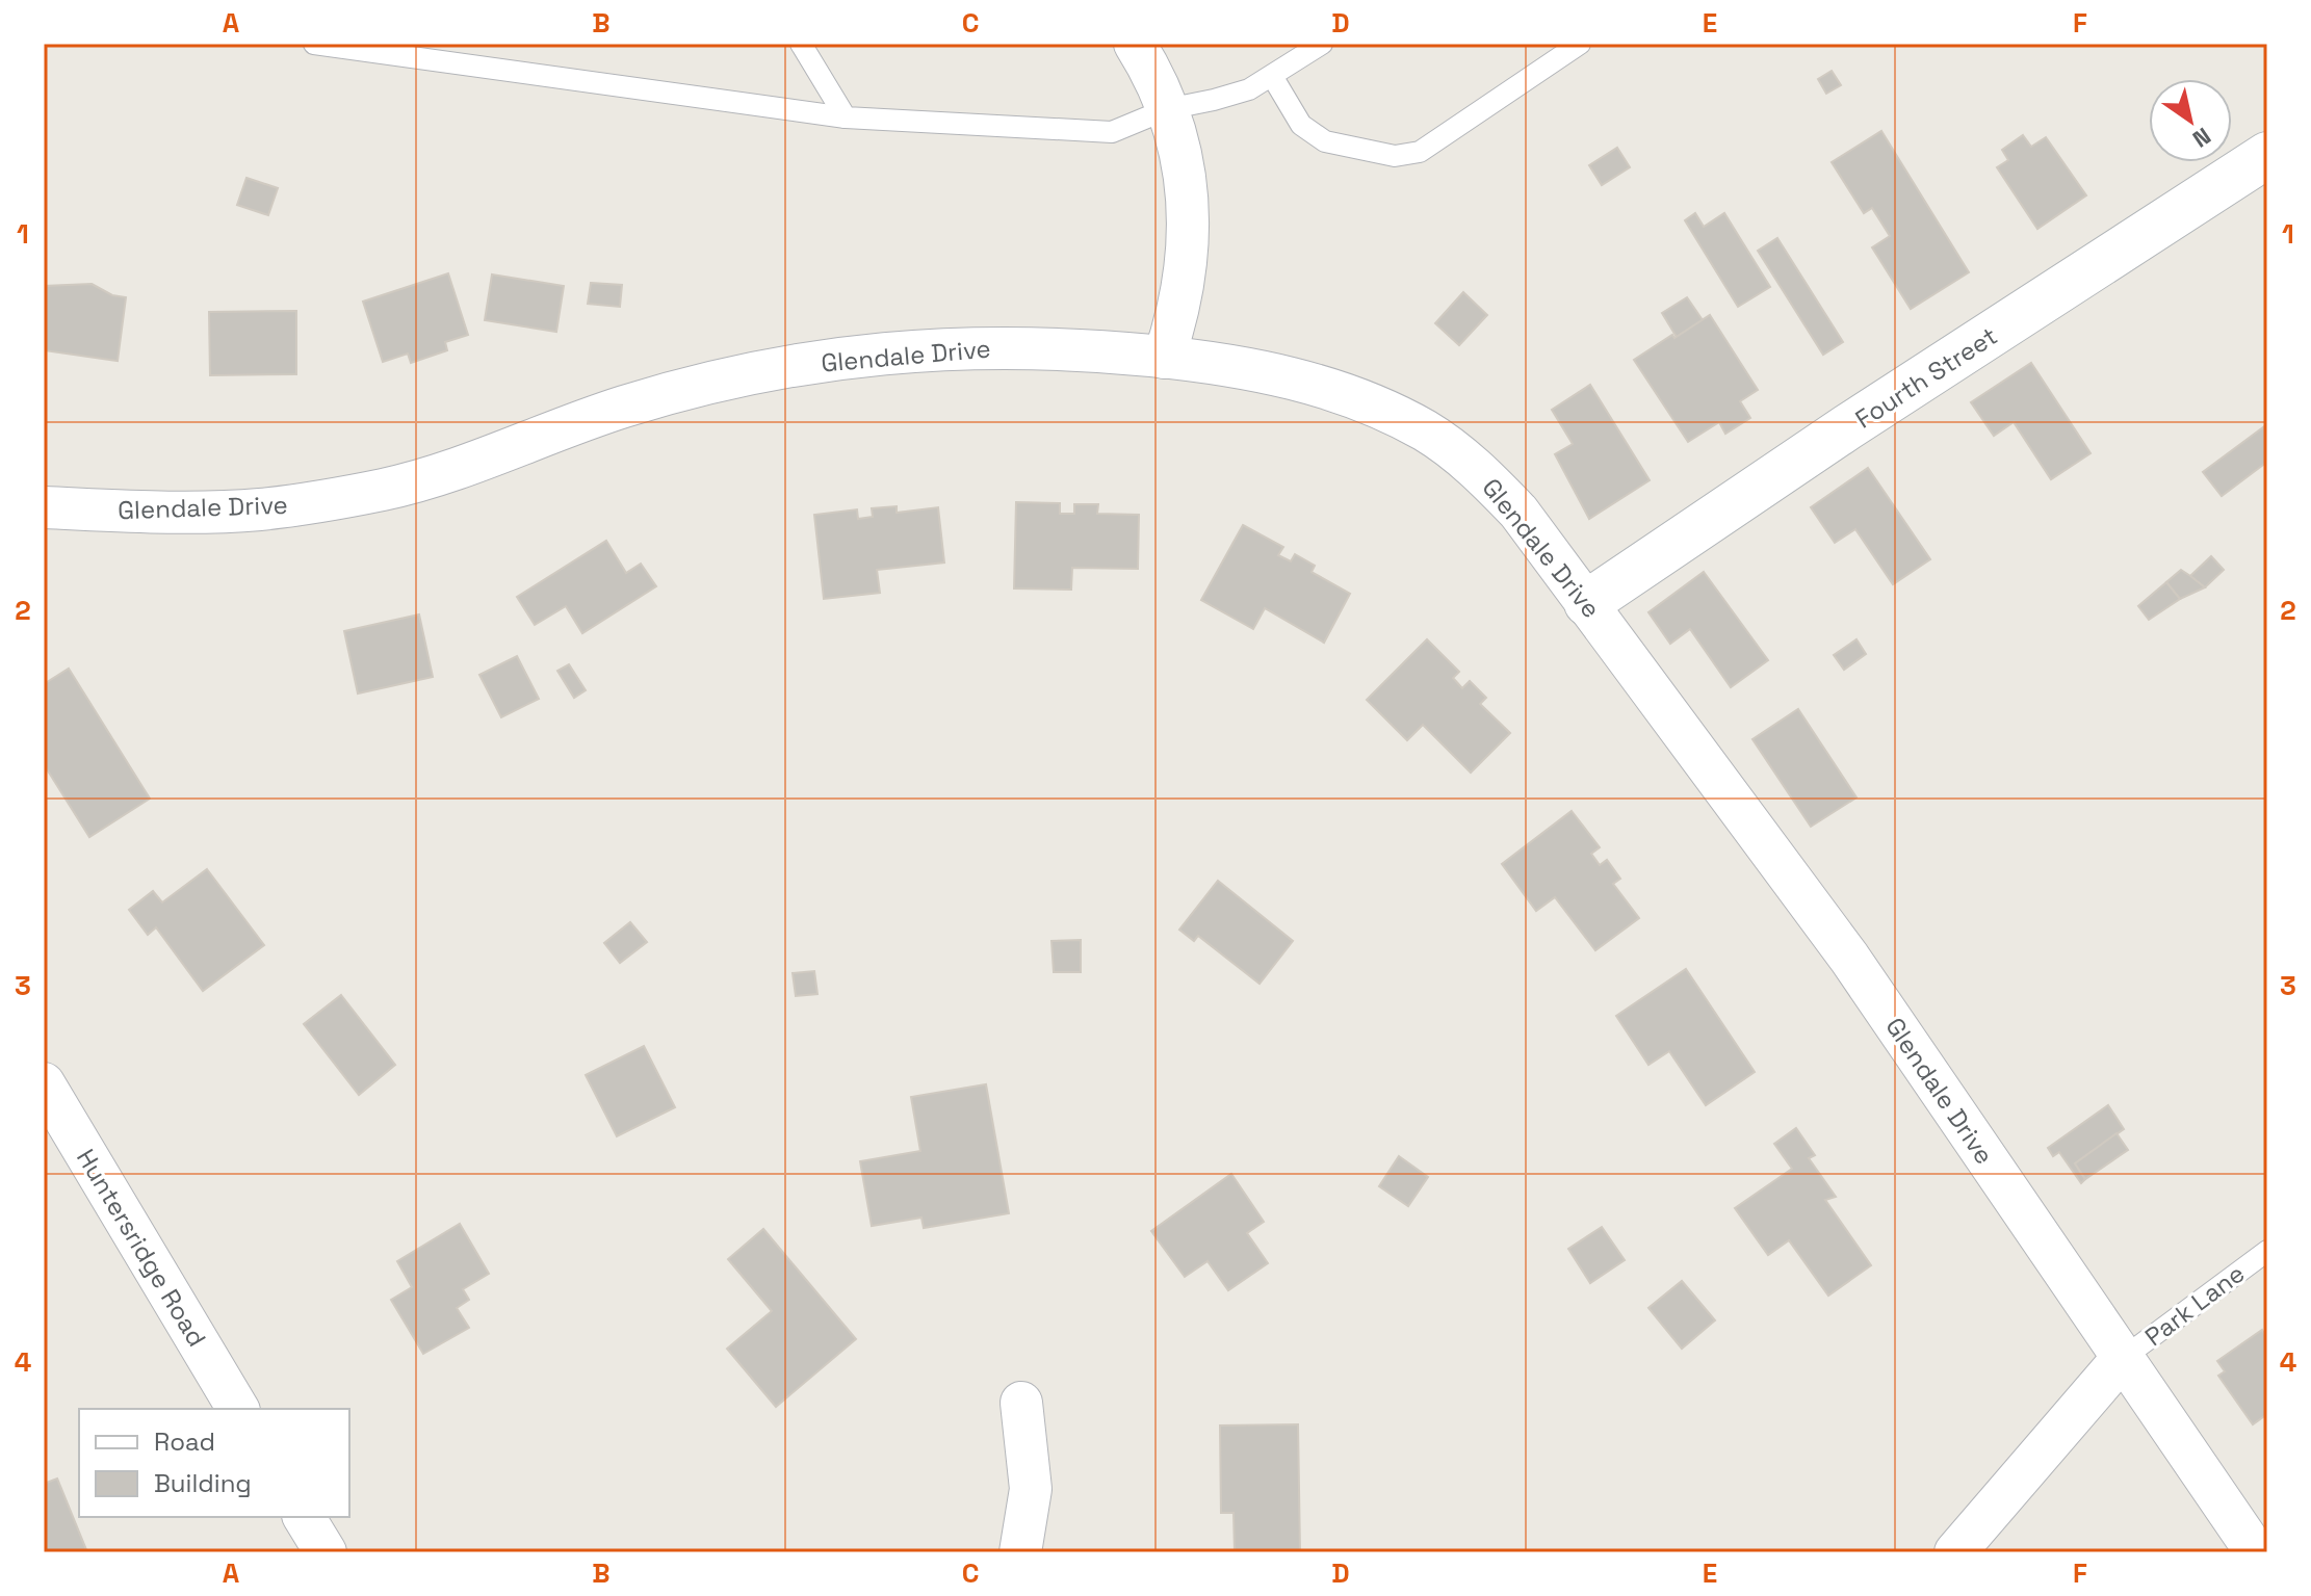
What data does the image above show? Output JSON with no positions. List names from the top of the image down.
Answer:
{
  "streets": {
    "street": ["Glendale Drive", "Fourth Street", "Huntersridge Road"],
    "lane": ["Park Lane"]
  },
  "crossings": [
    ["Glendale Drive", "Fourth Street"],
    ["Glendale Drive", "Park Lane"]
  ],
  "legend": ["Road", "Building"],
  "north": "bottom right",
  "grid": {
    "columns": [
      "A",
      "B",
      "C",
      "D",
      "E",
      "F"
    ],
    "rows": [
      "1",
      "2",
      "3",
      "4"
    ]
  }
}
